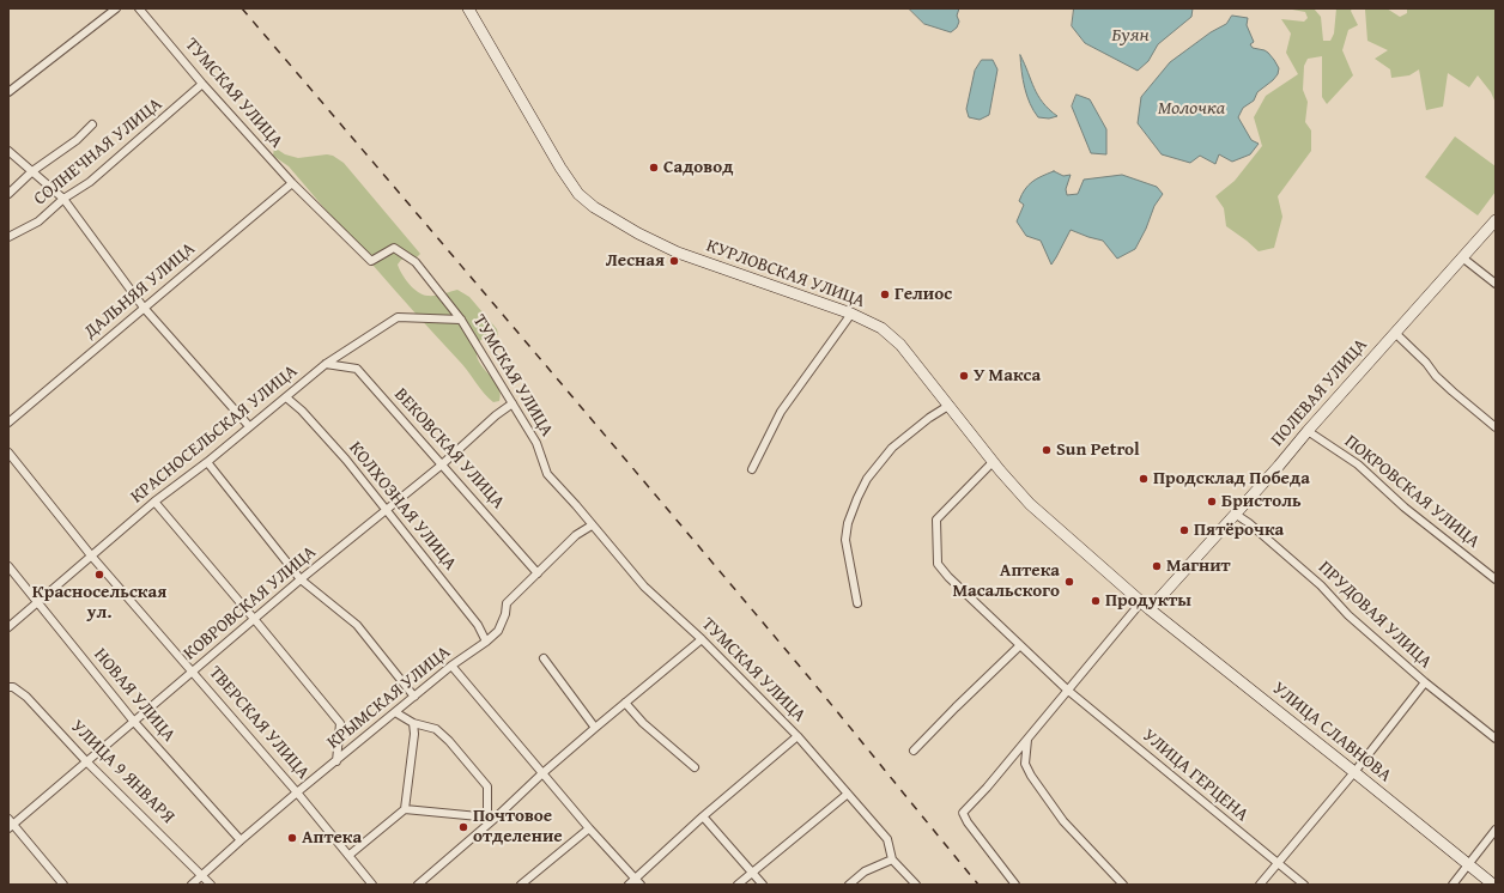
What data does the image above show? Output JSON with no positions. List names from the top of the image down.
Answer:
{
  "streets": {
    "main road": ["КУРЛОВСКАЯ УЛИЦА", "ПОЛЕВАЯ УЛИЦА", "УЛИЦА СЛАВНОВА"],
    "street": [
      "ТУМСКАЯ УЛИЦА",
      "СОЛНЕЧНАЯ УЛИЦА",
      "ДАЛЬНЯЯ УЛИЦА",
      "КРАСНОСЕЛЬСКАЯ УЛИЦА",
      "ВЕКОВСКАЯ УЛИЦА",
      "ПОКРОВСКАЯ УЛИЦА",
      "КОЛХОЗНАЯ УЛИЦА",
      "КОВРОВСКАЯ УЛИЦА",
      "ПРУДОВАЯ УЛИЦА",
      "НОВАЯ УЛИЦА",
      "КРЫМСКАЯ УЛИЦА",
      "ТВЕРСКАЯ УЛИЦА",
      "УЛИЦА 9 ЯНВАРЯ",
      "УЛИЦА ГЕРЦЕНА"
    ]
  },
  "crossings": [
    ["ТУМСКАЯ УЛИЦА", "СОЛНЕЧНАЯ УЛИЦА"],
    ["ТУМСКАЯ УЛИЦА", "ДАЛЬНЯЯ УЛИЦА"],
    ["ТУМСКАЯ УЛИЦА", "КРАСНОСЕЛЬСКАЯ УЛИЦА"],
    ["ТУМСКАЯ УЛИЦА", "КОВРОВСКАЯ УЛИЦА"],
    ["ТУМСКАЯ УЛИЦА", "КРЫМСКАЯ УЛИЦА"],
    ["КУРЛОВСКАЯ УЛИЦА", "ПОЛЕВАЯ УЛИЦА"],
    ["КУРЛОВСКАЯ УЛИЦА", "УЛИЦА СЛАВНОВА"],
    ["КУРЛОВСКАЯ УЛИЦА", "УЛИЦА ГЕРЦЕНА"],
    ["ПОЛЕВАЯ УЛИЦА", "ПОКРОВСКАЯ УЛИЦА"],
    ["ПОЛЕВАЯ УЛИЦА", "ПРУДОВАЯ УЛИЦА"],
    ["ПОЛЕВАЯ УЛИЦА", "УЛИЦА СЛАВНОВА"],
    ["ПОЛЕВАЯ УЛИЦА", "УЛИЦА ГЕРЦЕНА"],
    ["КРАСНОСЕЛЬСКАЯ УЛИЦА", "ВЕКОВСКАЯ УЛИЦА"],
    ["КРАСНОСЕЛЬСКАЯ УЛИЦА", "КОЛХОЗНАЯ УЛИЦА"],
    ["КРАСНОСЕЛЬСКАЯ УЛИЦА", "НОВАЯ УЛИЦА"],
    ["КРАСНОСЕЛЬСКАЯ УЛИЦА", "ТВЕРСКАЯ УЛИЦА"],
    ["ВЕКОВСКАЯ УЛИЦА", "КОВРОВСКАЯ УЛИЦА"],
    ["ВЕКОВСКАЯ УЛИЦА", "КРЫМСКАЯ УЛИЦА"],
    ["КОЛХОЗНАЯ УЛИЦА", "КОВРОВСКАЯ УЛИЦА"],
    ["КОЛХОЗНАЯ УЛИЦА", "КРЫМСКАЯ УЛИЦА"],
    ["КОВРОВСКАЯ УЛИЦА", "НОВАЯ УЛИЦА"],
    ["КОВРОВСКАЯ УЛИЦА", "ТВЕРСКАЯ УЛИЦА"],
    ["КОВРОВСКАЯ УЛИЦА", "УЛИЦА 9 ЯНВАРЯ"],
    ["НОВАЯ УЛИЦА", "КРЫМСКАЯ УЛИЦА"],
    ["КРЫМСКАЯ УЛИЦА", "ТВЕРСКАЯ УЛИЦА"],
    ["КРЫМСКАЯ УЛИЦА", "УЛИЦА 9 ЯНВАРЯ"]
  ],
  "water": ["Буян", "Молочка"],
  "places": [
    "Садовод",
    "Лесная",
    "Гелиос",
    "У Макса",
    "Sun Petrol",
    "Продсклад Победа",
    "Бристоль",
    "Пятёрочка",
    "Магнит",
    "Красносельская ул.",
    "Аптека Масальского",
    "Продукты",
    "Почтовое отделение",
    "Аптека"
  ]
}
